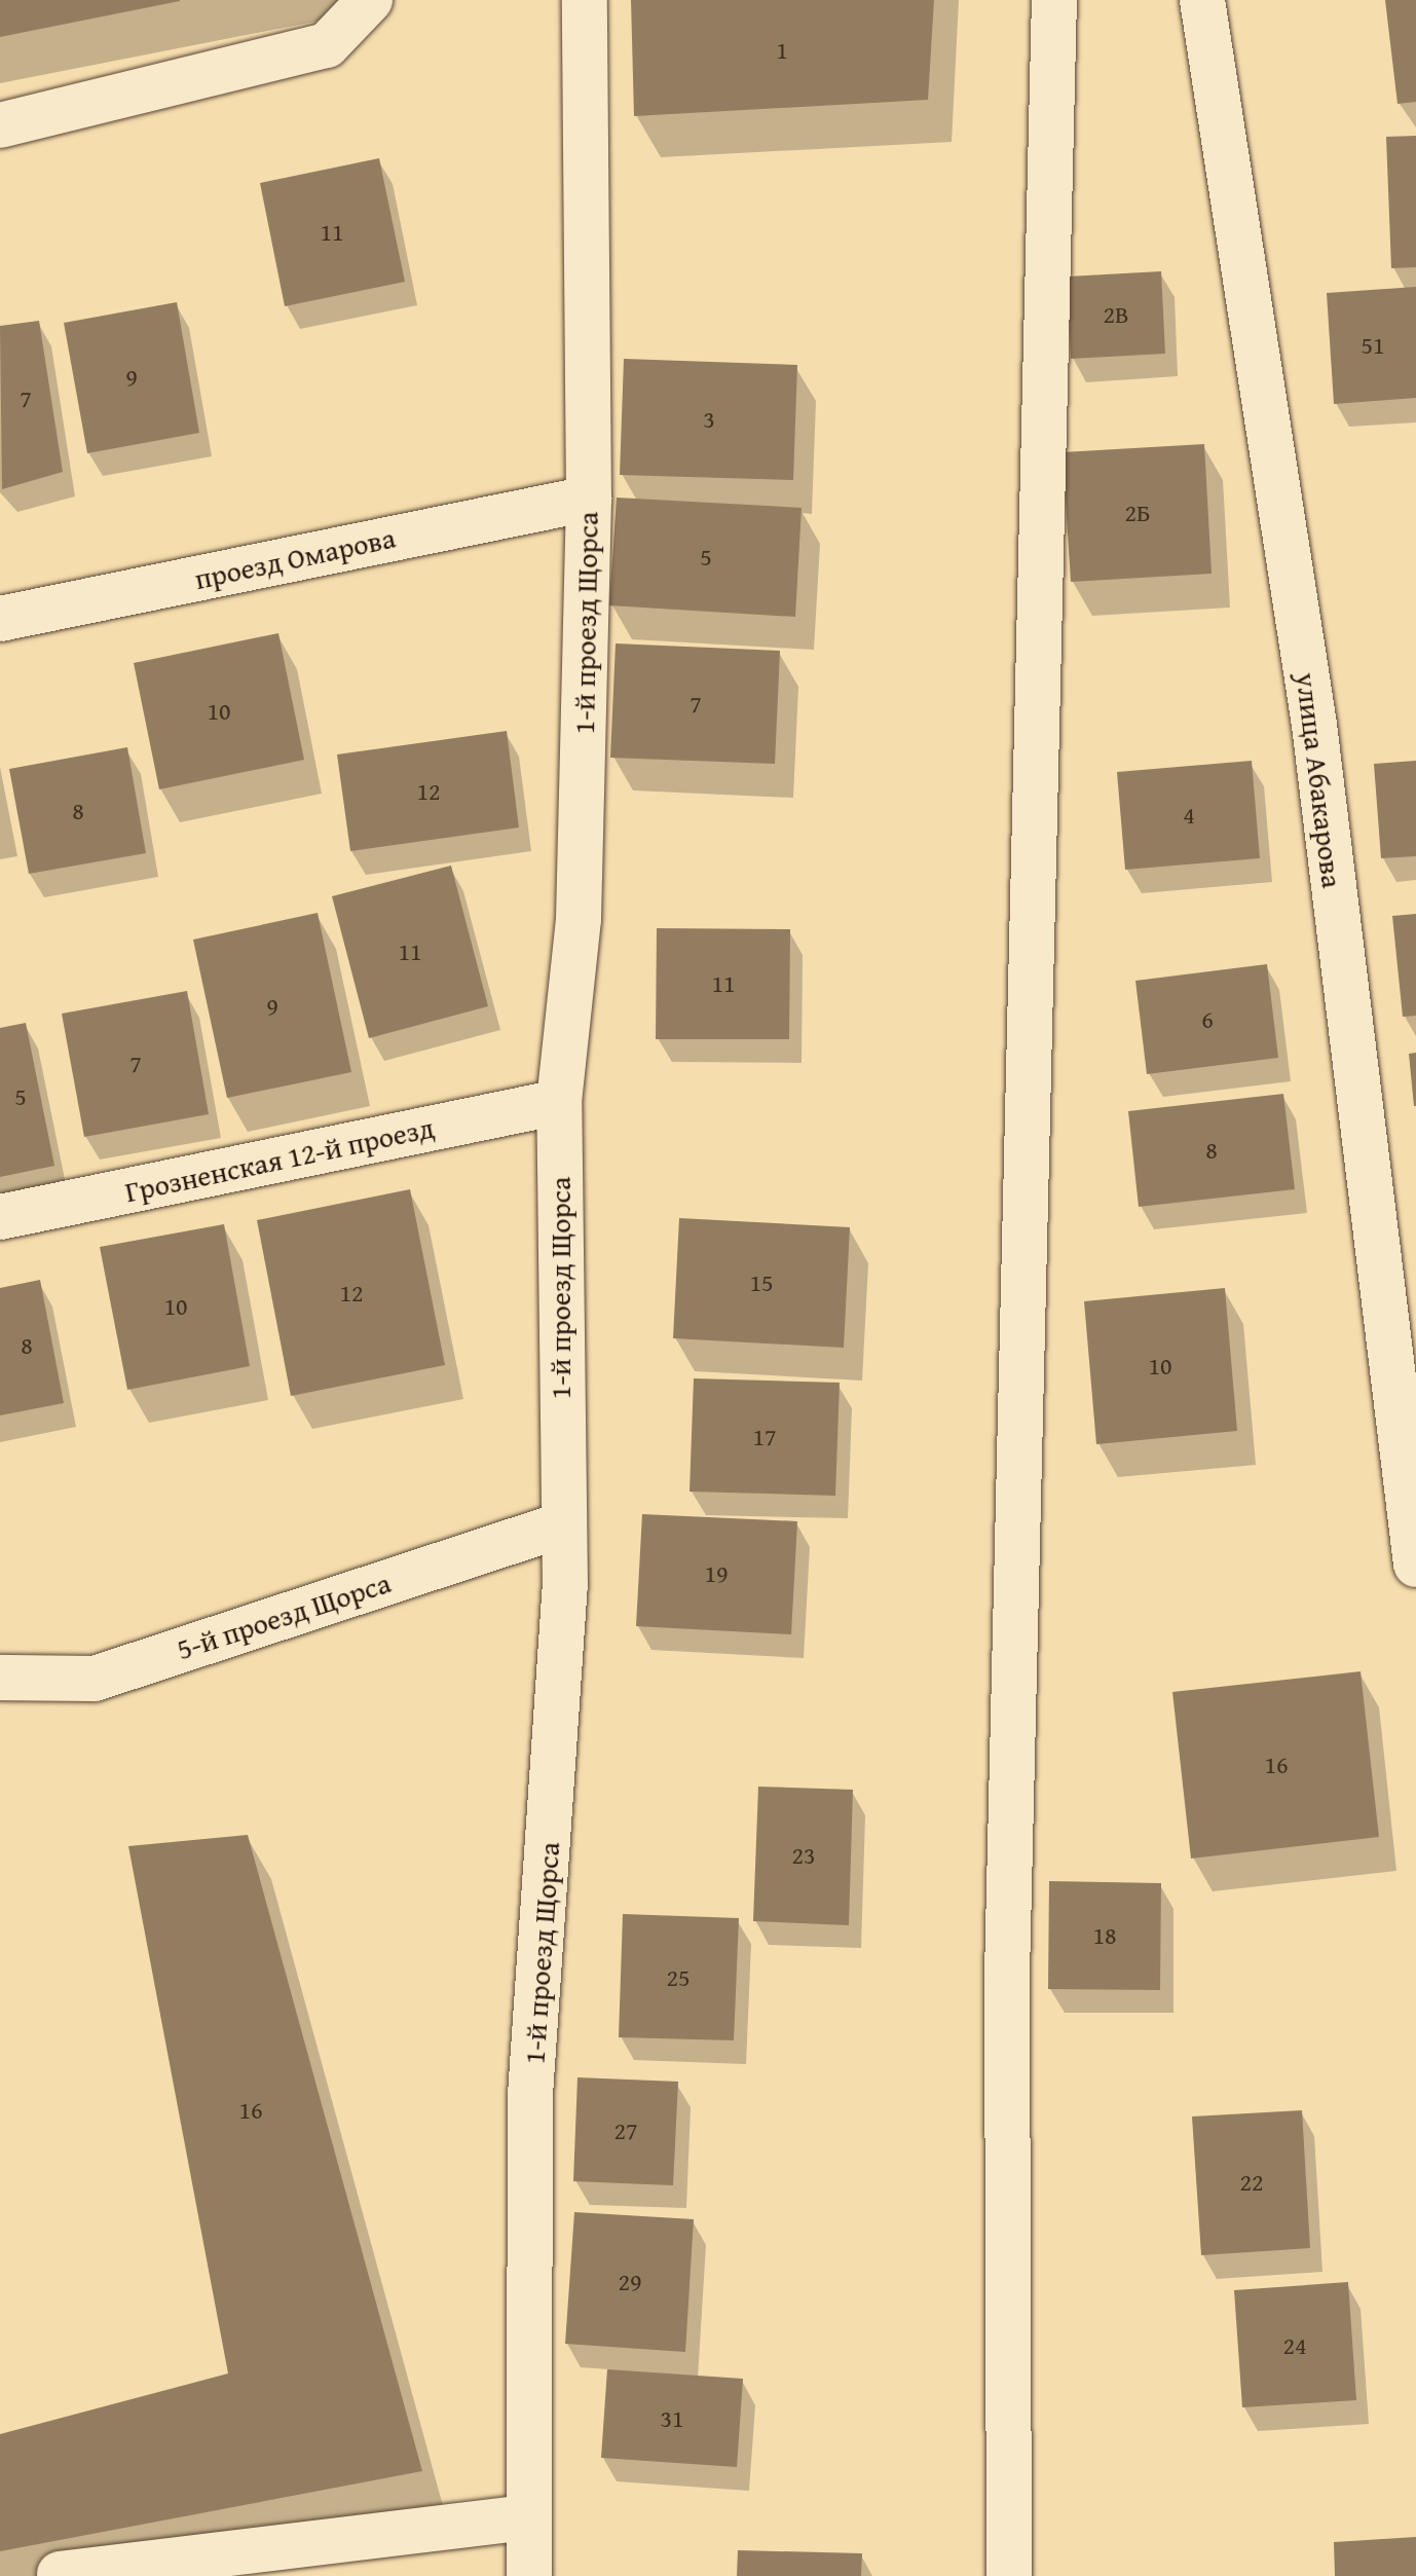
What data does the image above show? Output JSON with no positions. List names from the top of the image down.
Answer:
{
  "streets": {
    "street": [
      "проезд Омарова",
      "1-й проезд Щорса",
      "улица Абакарова",
      "Грозненская 12-й проезд",
      "5-й проезд Щорса"
    ]
  },
  "crossings": [
    ["проезд Омарова", "1-й проезд Щорса"],
    ["1-й проезд Щорса", "Грозненская 12-й проезд"],
    ["1-й проезд Щорса", "5-й проезд Щорса"]
  ],
  "house_numbers": [
    "1",
    "11",
    "2В",
    "51",
    "9",
    "7",
    "3",
    "2Б",
    "5",
    "7",
    "10",
    "12",
    "8",
    "4",
    "11",
    "11",
    "9",
    "6",
    "7",
    "5",
    "8",
    "15",
    "12",
    "10",
    "8",
    "10",
    "17",
    "19",
    "16",
    "23",
    "18",
    "25",
    "16",
    "27",
    "22",
    "29",
    "24",
    "31"
  ]
}
